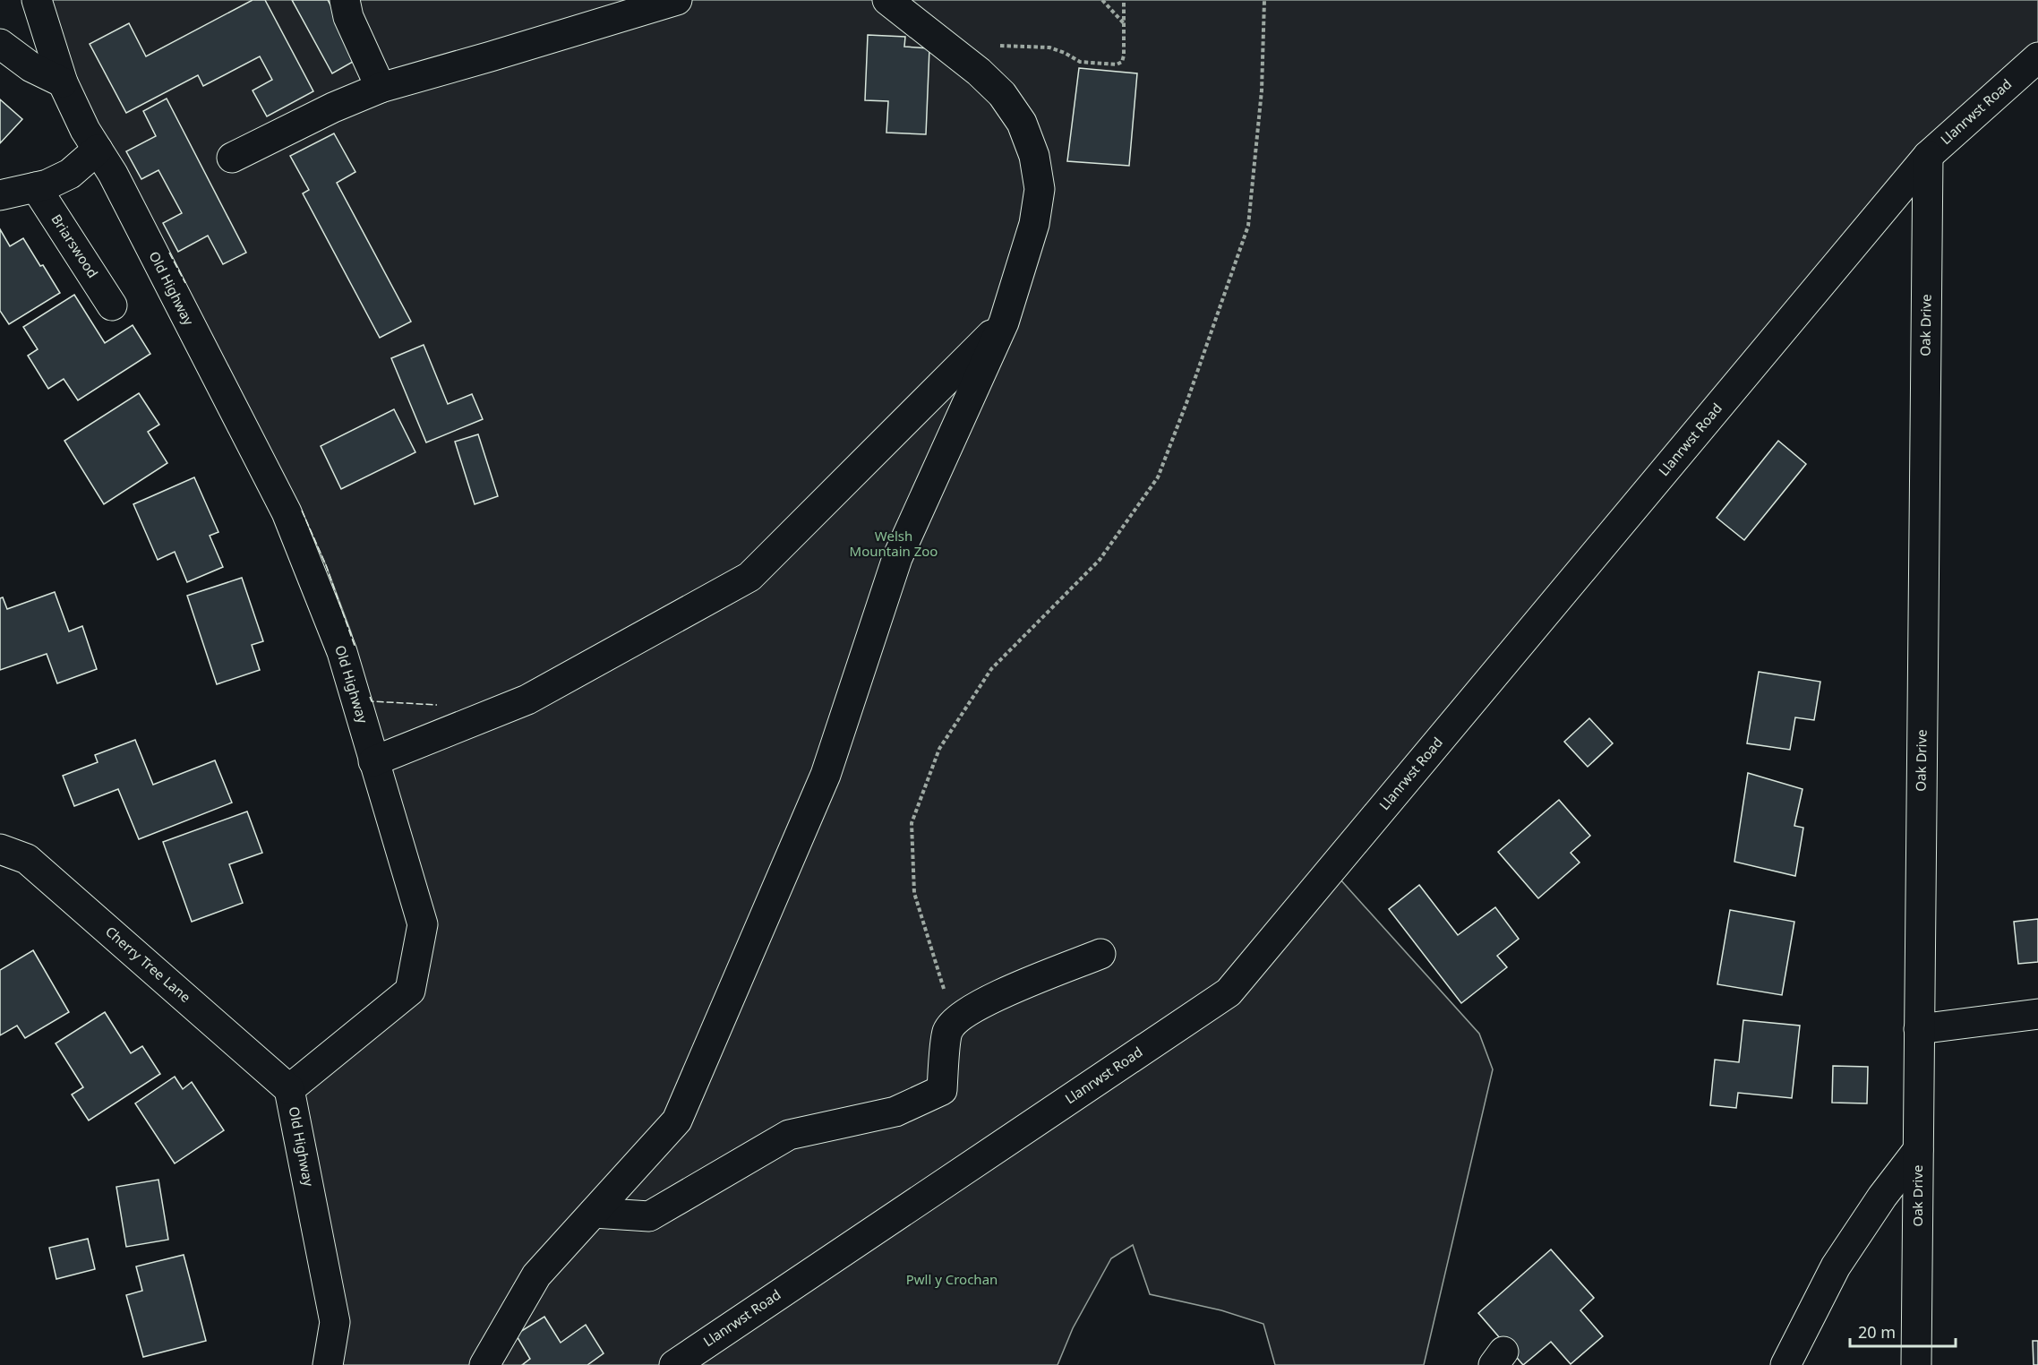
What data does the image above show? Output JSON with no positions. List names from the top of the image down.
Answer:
{
  "streets": {
    "street": [
      "Llanrwst Road",
      "Briarswood",
      "Old Highway",
      "Oak Drive",
      "Cherry Tree Lane"
    ]
  },
  "crossings": [
    ["Llanrwst Road", "Oak Drive"],
    ["Old Highway", "Cherry Tree Lane"]
  ],
  "parks": ["Welsh Mountain Zoo", "Pwll y Crochan"],
  "scale_bar": "20 m"
}
